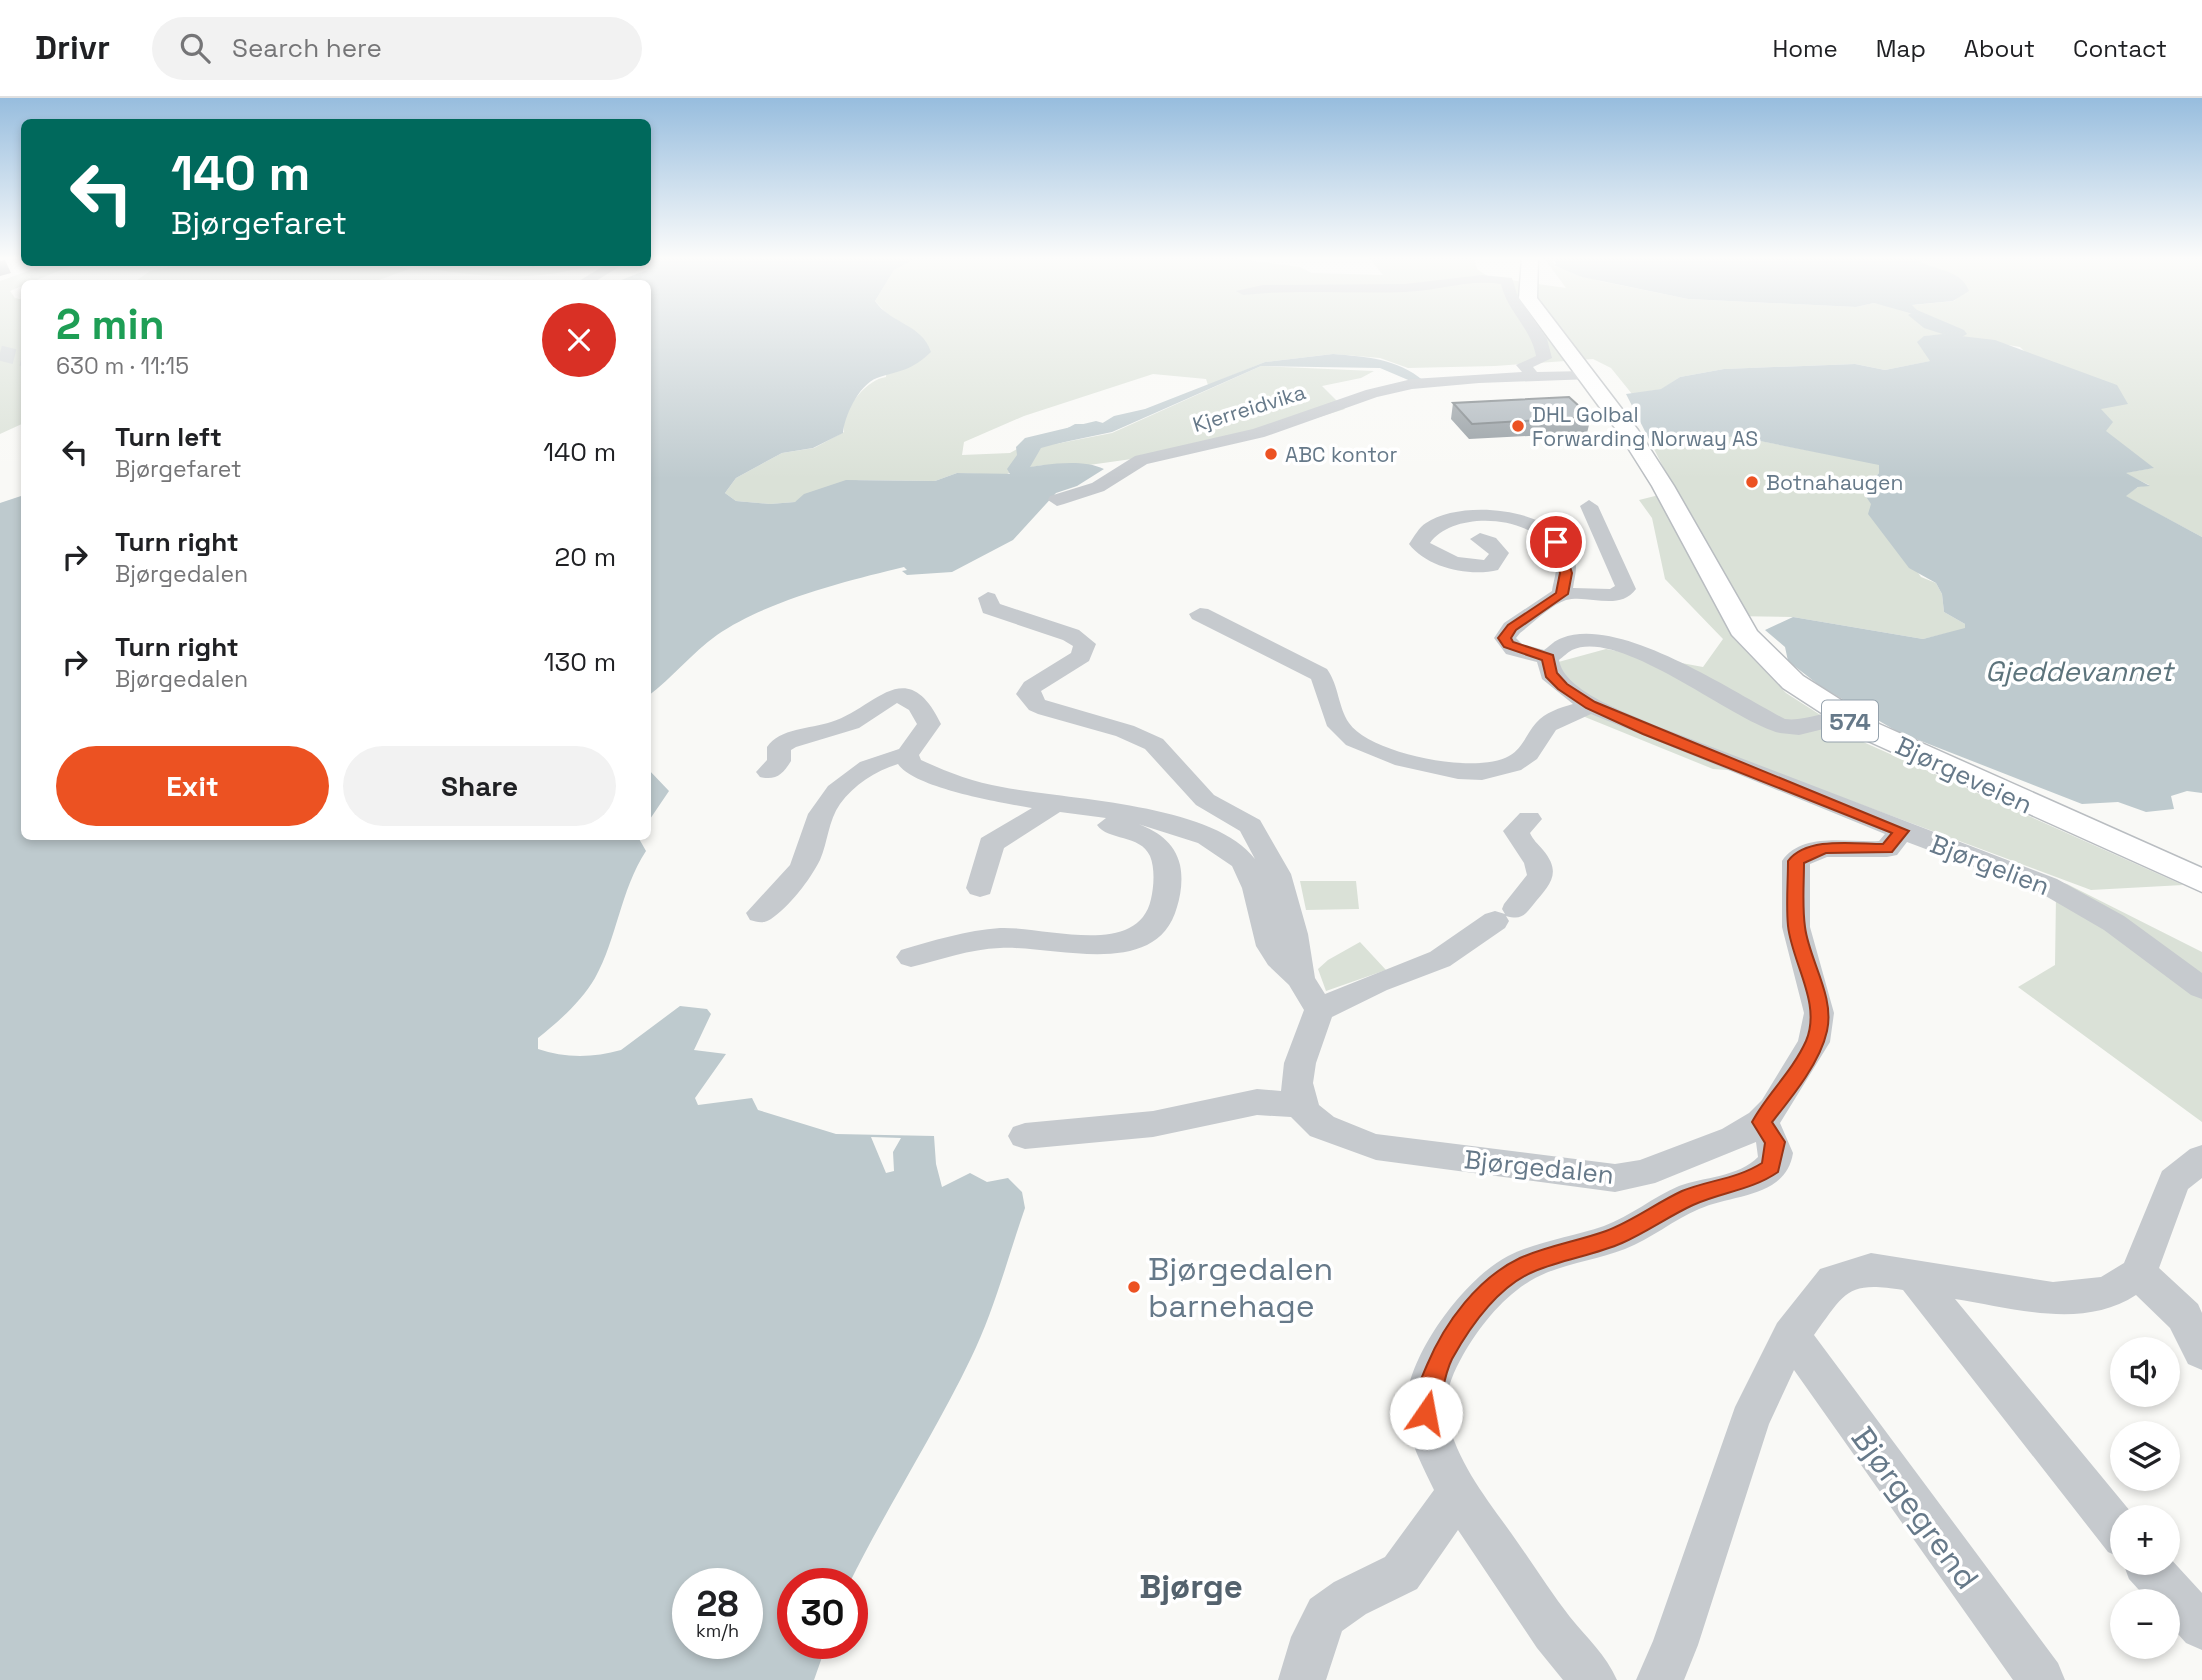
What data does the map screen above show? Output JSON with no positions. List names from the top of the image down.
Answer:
{
  "streets": {
    "main road": ["574", "Bjørgeveien"],
    "street": [
      "Kjerreidvika",
      "Bjørgelien",
      "Bjørgedalen",
      "Bjørgegrend"
    ]
  },
  "crossings": [
    ["Kjerreidvika", "Bjørgeveien"],
    ["Bjørgelien", "Bjørgedalen"]
  ],
  "districts": ["Bjørge"],
  "water": ["Gjeddevannet"],
  "places": [
    "DHL Golbal Forwarding Norway AS",
    "ABC kontor",
    "Botnahaugen",
    "Bjørgedalen barnehage"
  ],
  "page": {
    "header": "Drivr",
    "search": "Search here",
    "nav": [
      "Home",
      "Map",
      "About",
      "Contact"
    ],
    "turn": ["140 m", "Bjørgefaret"],
    "heading": ["2 min", "630 m · 11:15"],
    "list": [
      {
        "name": "Turn left",
        "note": "Bjørgefaret",
        "value": "140 m"
      },
      {
        "name": "Turn right",
        "note": "Bjørgedalen",
        "value": "20 m"
      },
      {
        "name": "Turn right",
        "note": "Bjørgedalen",
        "value": "130 m"
      }
    ],
    "buttons": ["Exit", "Share"],
    "map_buttons": ["+", "−"],
    "speed": "28 km/h",
    "limit": "30"
  }
}
